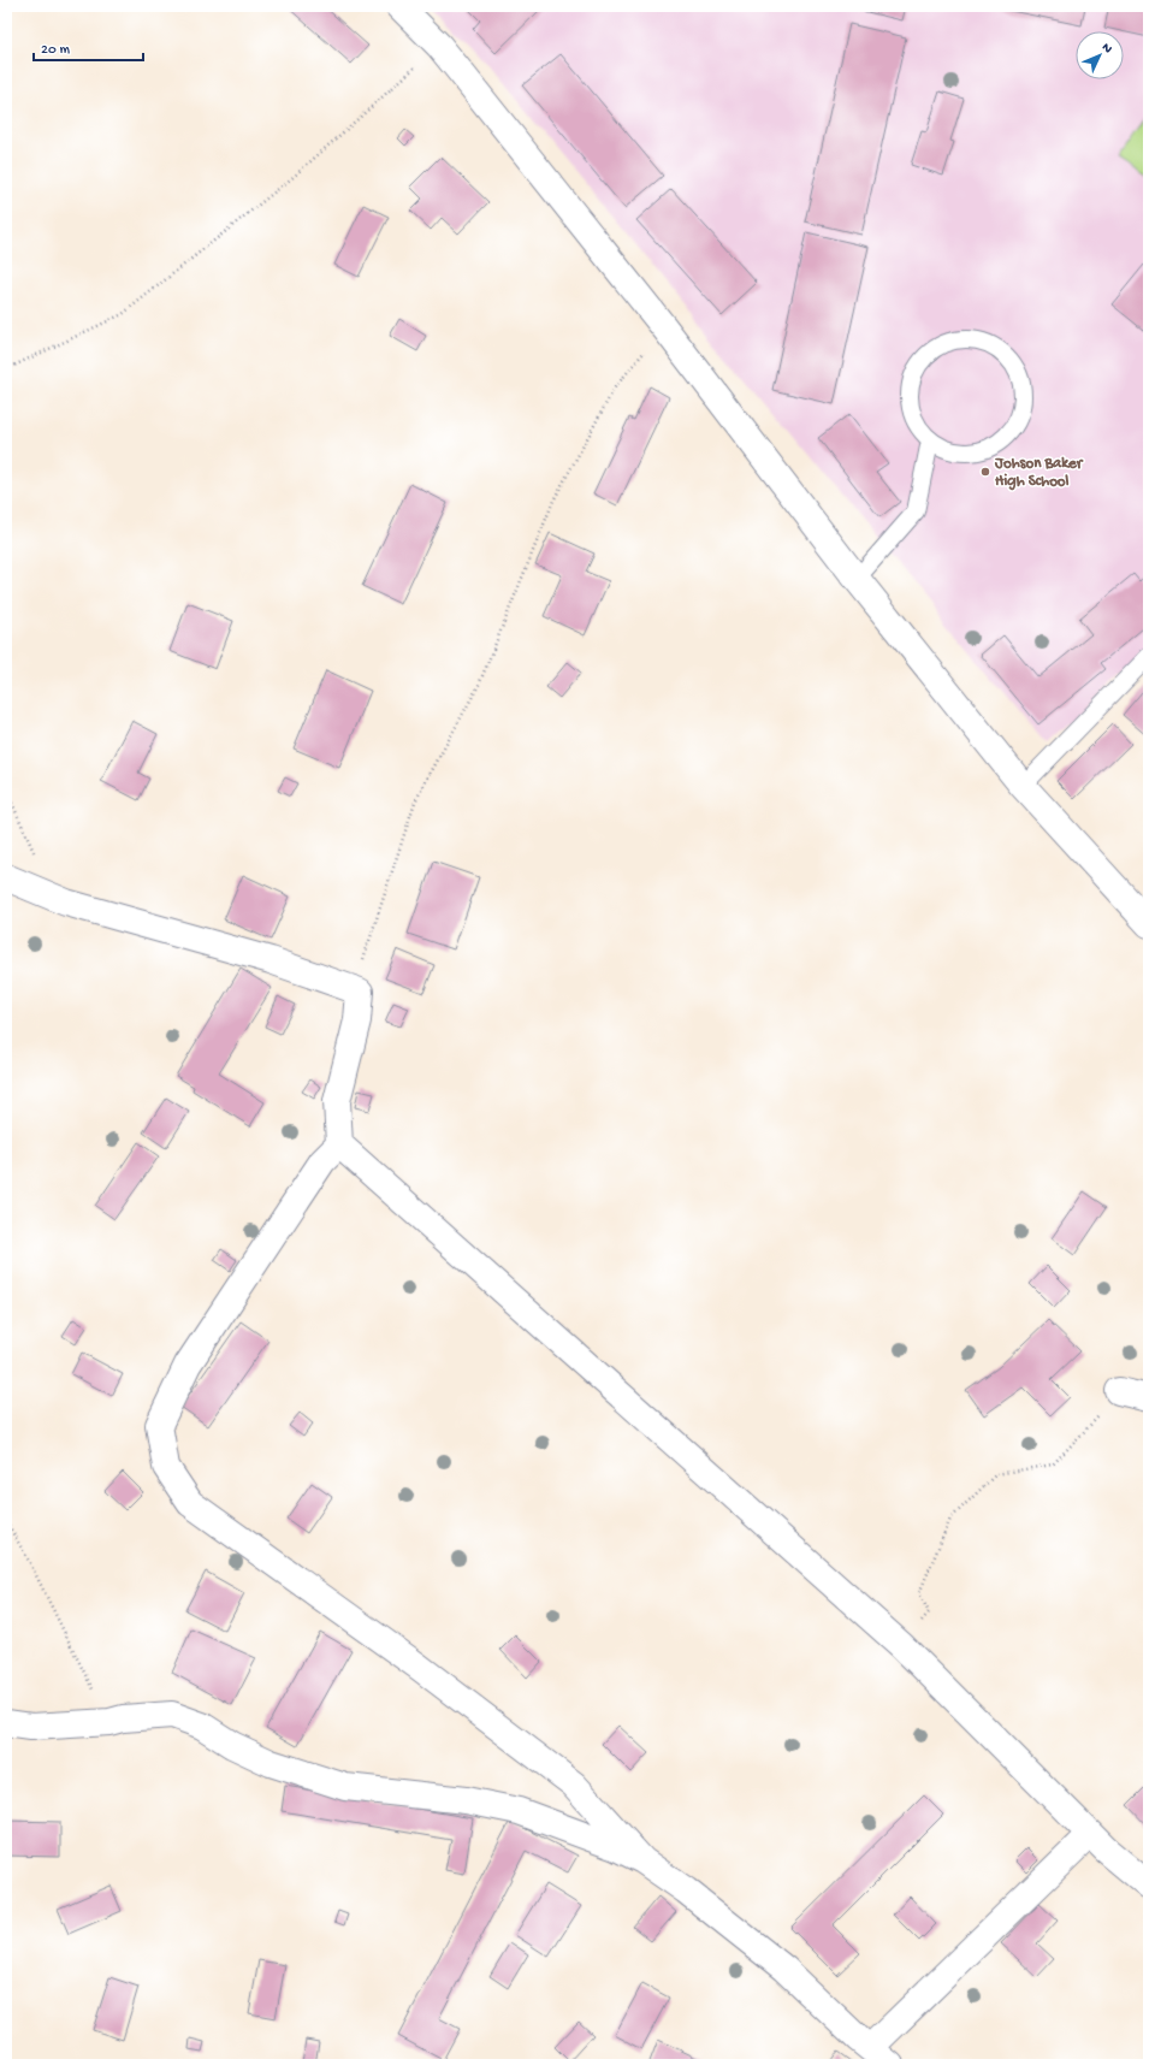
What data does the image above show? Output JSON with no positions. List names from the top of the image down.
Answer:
{
  "places": ["Johson Baker High School"],
  "scale_bar": "20 m",
  "north": "top right"
}
